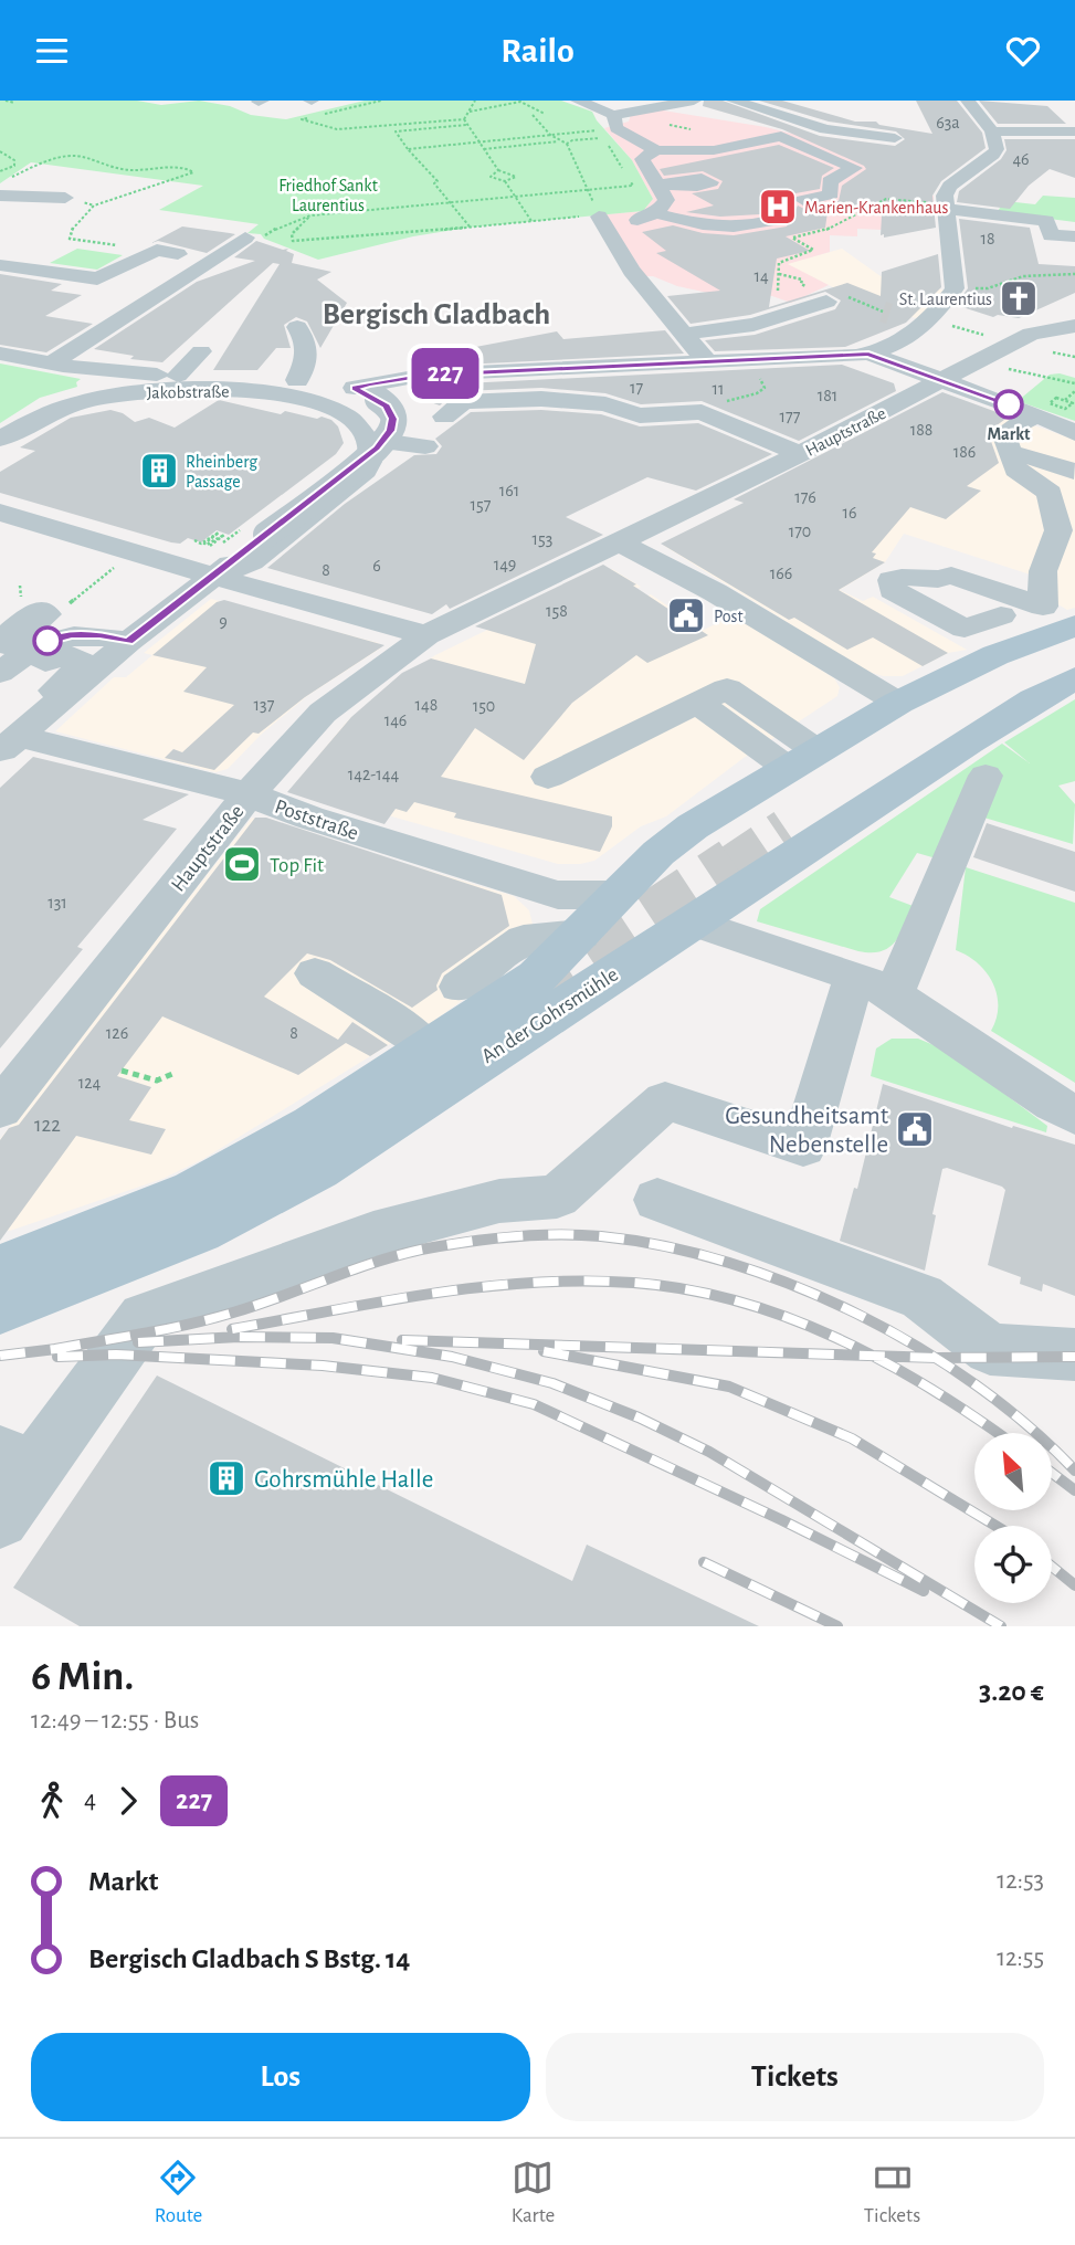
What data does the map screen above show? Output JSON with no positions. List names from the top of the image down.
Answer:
{
  "streets": {
    "main road": ["An der Gohrsmühle"],
    "street": ["Jakobstraße", "Hauptstraße", "Poststraße"]
  },
  "crossings": [
    ["Hauptstraße", "Poststraße"],
    ["Poststraße", "An der Gohrsmühle"]
  ],
  "districts": ["Bergisch Gladbach"],
  "parks": ["Friedhof Sankt Laurentius"],
  "places": {
    "hospital": ["Marien-Krankenhaus"],
    "church": ["St. Laurentius"],
    "other": ["Markt"],
    "building": ["Rheinberg Passage", "Gohrsmühle Halle"],
    "public building": ["Post", "Gesundheitsamt Nebenstelle"],
    "sports": ["Top Fit"]
  },
  "lines": ["bus line 227"],
  "house_numbers": [
    "63a",
    "46",
    "18",
    "14",
    "17",
    "11",
    "181",
    "177",
    "188",
    "186",
    "161",
    "176",
    "157",
    "16",
    "170",
    "153",
    "149",
    "6",
    "8",
    "166",
    "158",
    "9",
    "137",
    "148",
    "150",
    "146",
    "142-144",
    "131",
    "126",
    "8",
    "124",
    "122"
  ],
  "north": "top left",
  "page": {
    "header": "Railo",
    "on_map": "227",
    "heading": ["6 Min.", "12:49 – 12:55 · Bus", "3.20 €"],
    "legs": ["4", "227"],
    "list": [
      {
        "name": "Markt",
        "value": "12:53"
      },
      {
        "name": "Bergisch Gladbach S Bstg. 14",
        "value": "12:55"
      }
    ],
    "buttons": ["Los", "Tickets"],
    "tabs": ["Route", "Karte", "Tickets"]
  }
}
